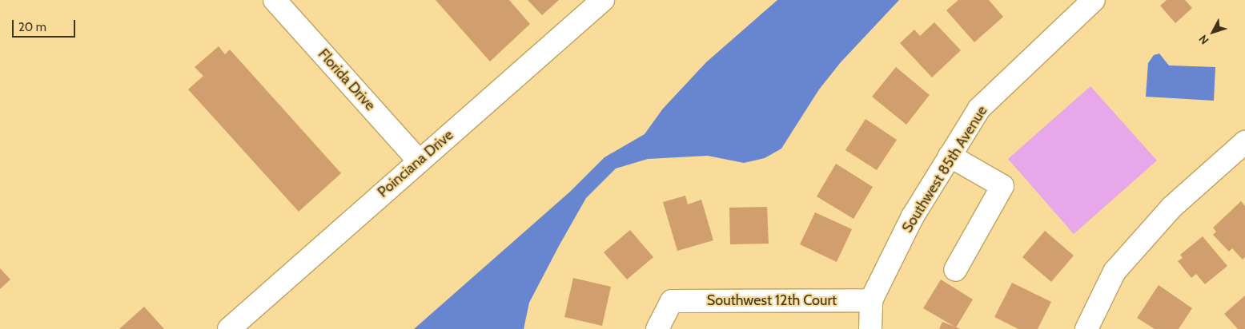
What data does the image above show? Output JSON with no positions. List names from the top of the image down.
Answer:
{
  "streets": {
    "street": [
      "Florida Drive",
      "Poinciana Drive",
      "Southwest 85th Avenue",
      "Southwest 12th Court"
    ]
  },
  "crossings": [
    ["Florida Drive", "Poinciana Drive"],
    ["Southwest 85th Avenue", "Southwest 12th Court"]
  ],
  "scale_bar": "20 m",
  "north": "bottom left"
}
